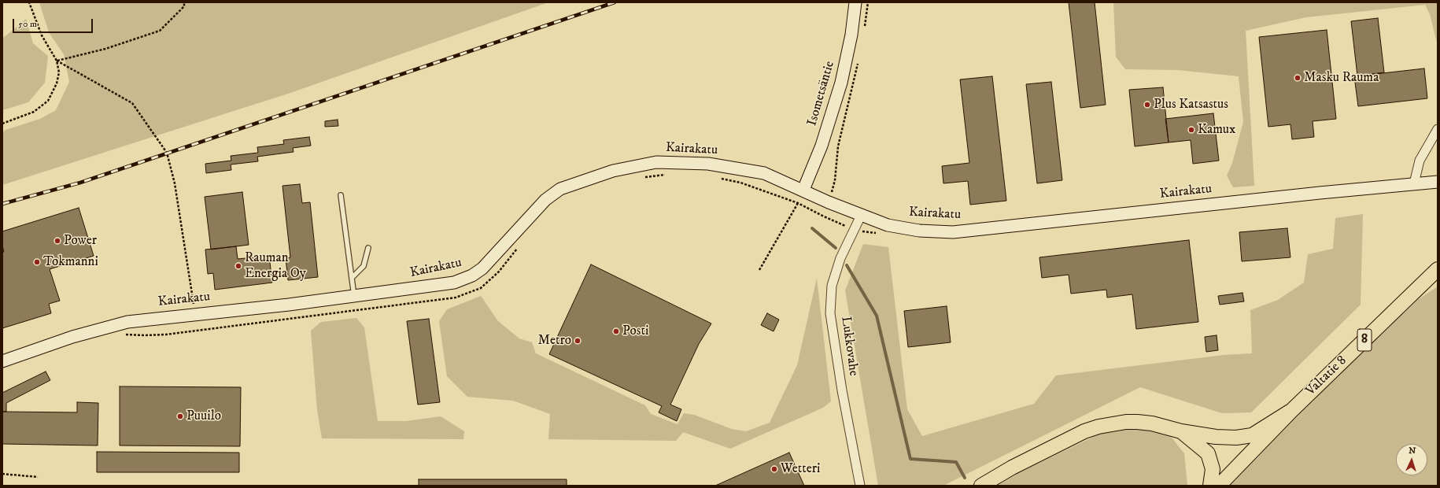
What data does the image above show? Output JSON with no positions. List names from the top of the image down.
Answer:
{
  "streets": {
    "highway": ["8", "Valtatie 8"],
    "main road": ["Isometsäntie", "Kairakatu"],
    "street": ["Lukkovahe"]
  },
  "crossings": [
    ["Isometsäntie", "Kairakatu"],
    ["Kairakatu", "Lukkovahe"]
  ],
  "places": [
    "Masku Rauma",
    "Plus Katsastus",
    "Kamux",
    "Power",
    "Tokmanni",
    "Rauman Energia Oy",
    "Posti",
    "Metro",
    "Puuilo",
    "Wetteri"
  ],
  "scale_bar": "50 m",
  "north": "top"
}
